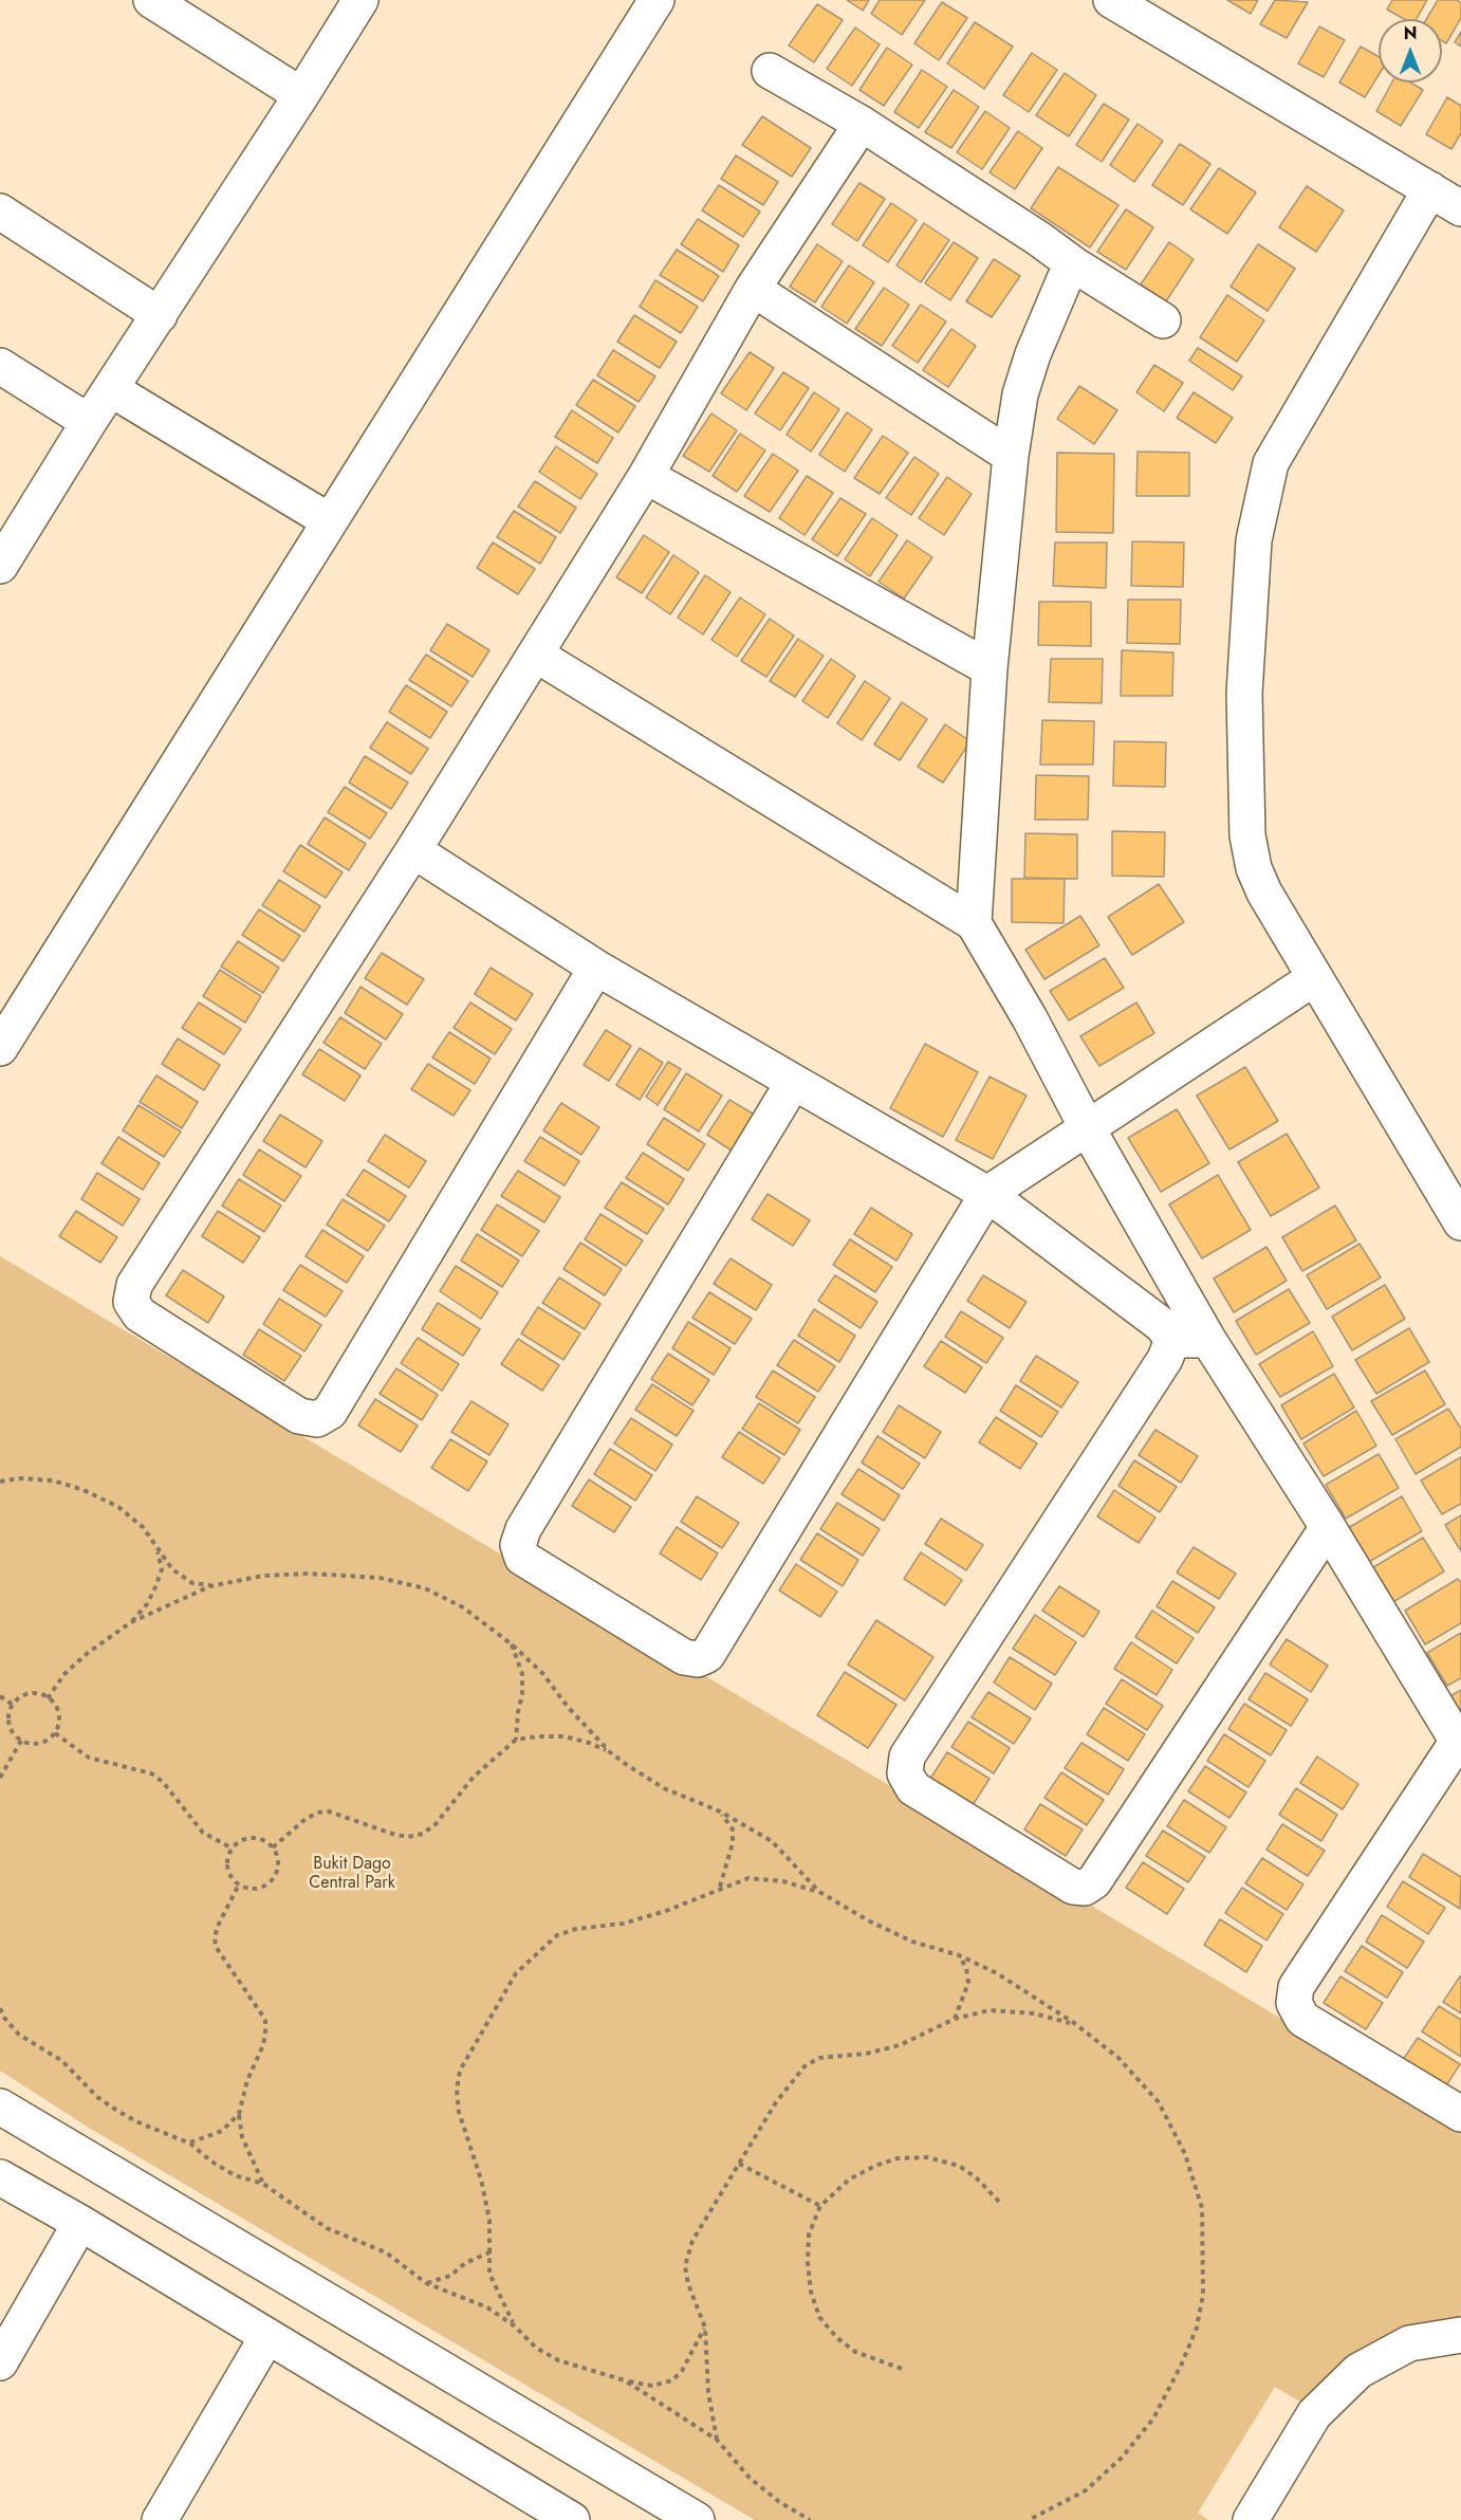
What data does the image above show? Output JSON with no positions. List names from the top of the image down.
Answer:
{
  "parks": ["Bukit Dago Central Park"],
  "north": "top"
}
